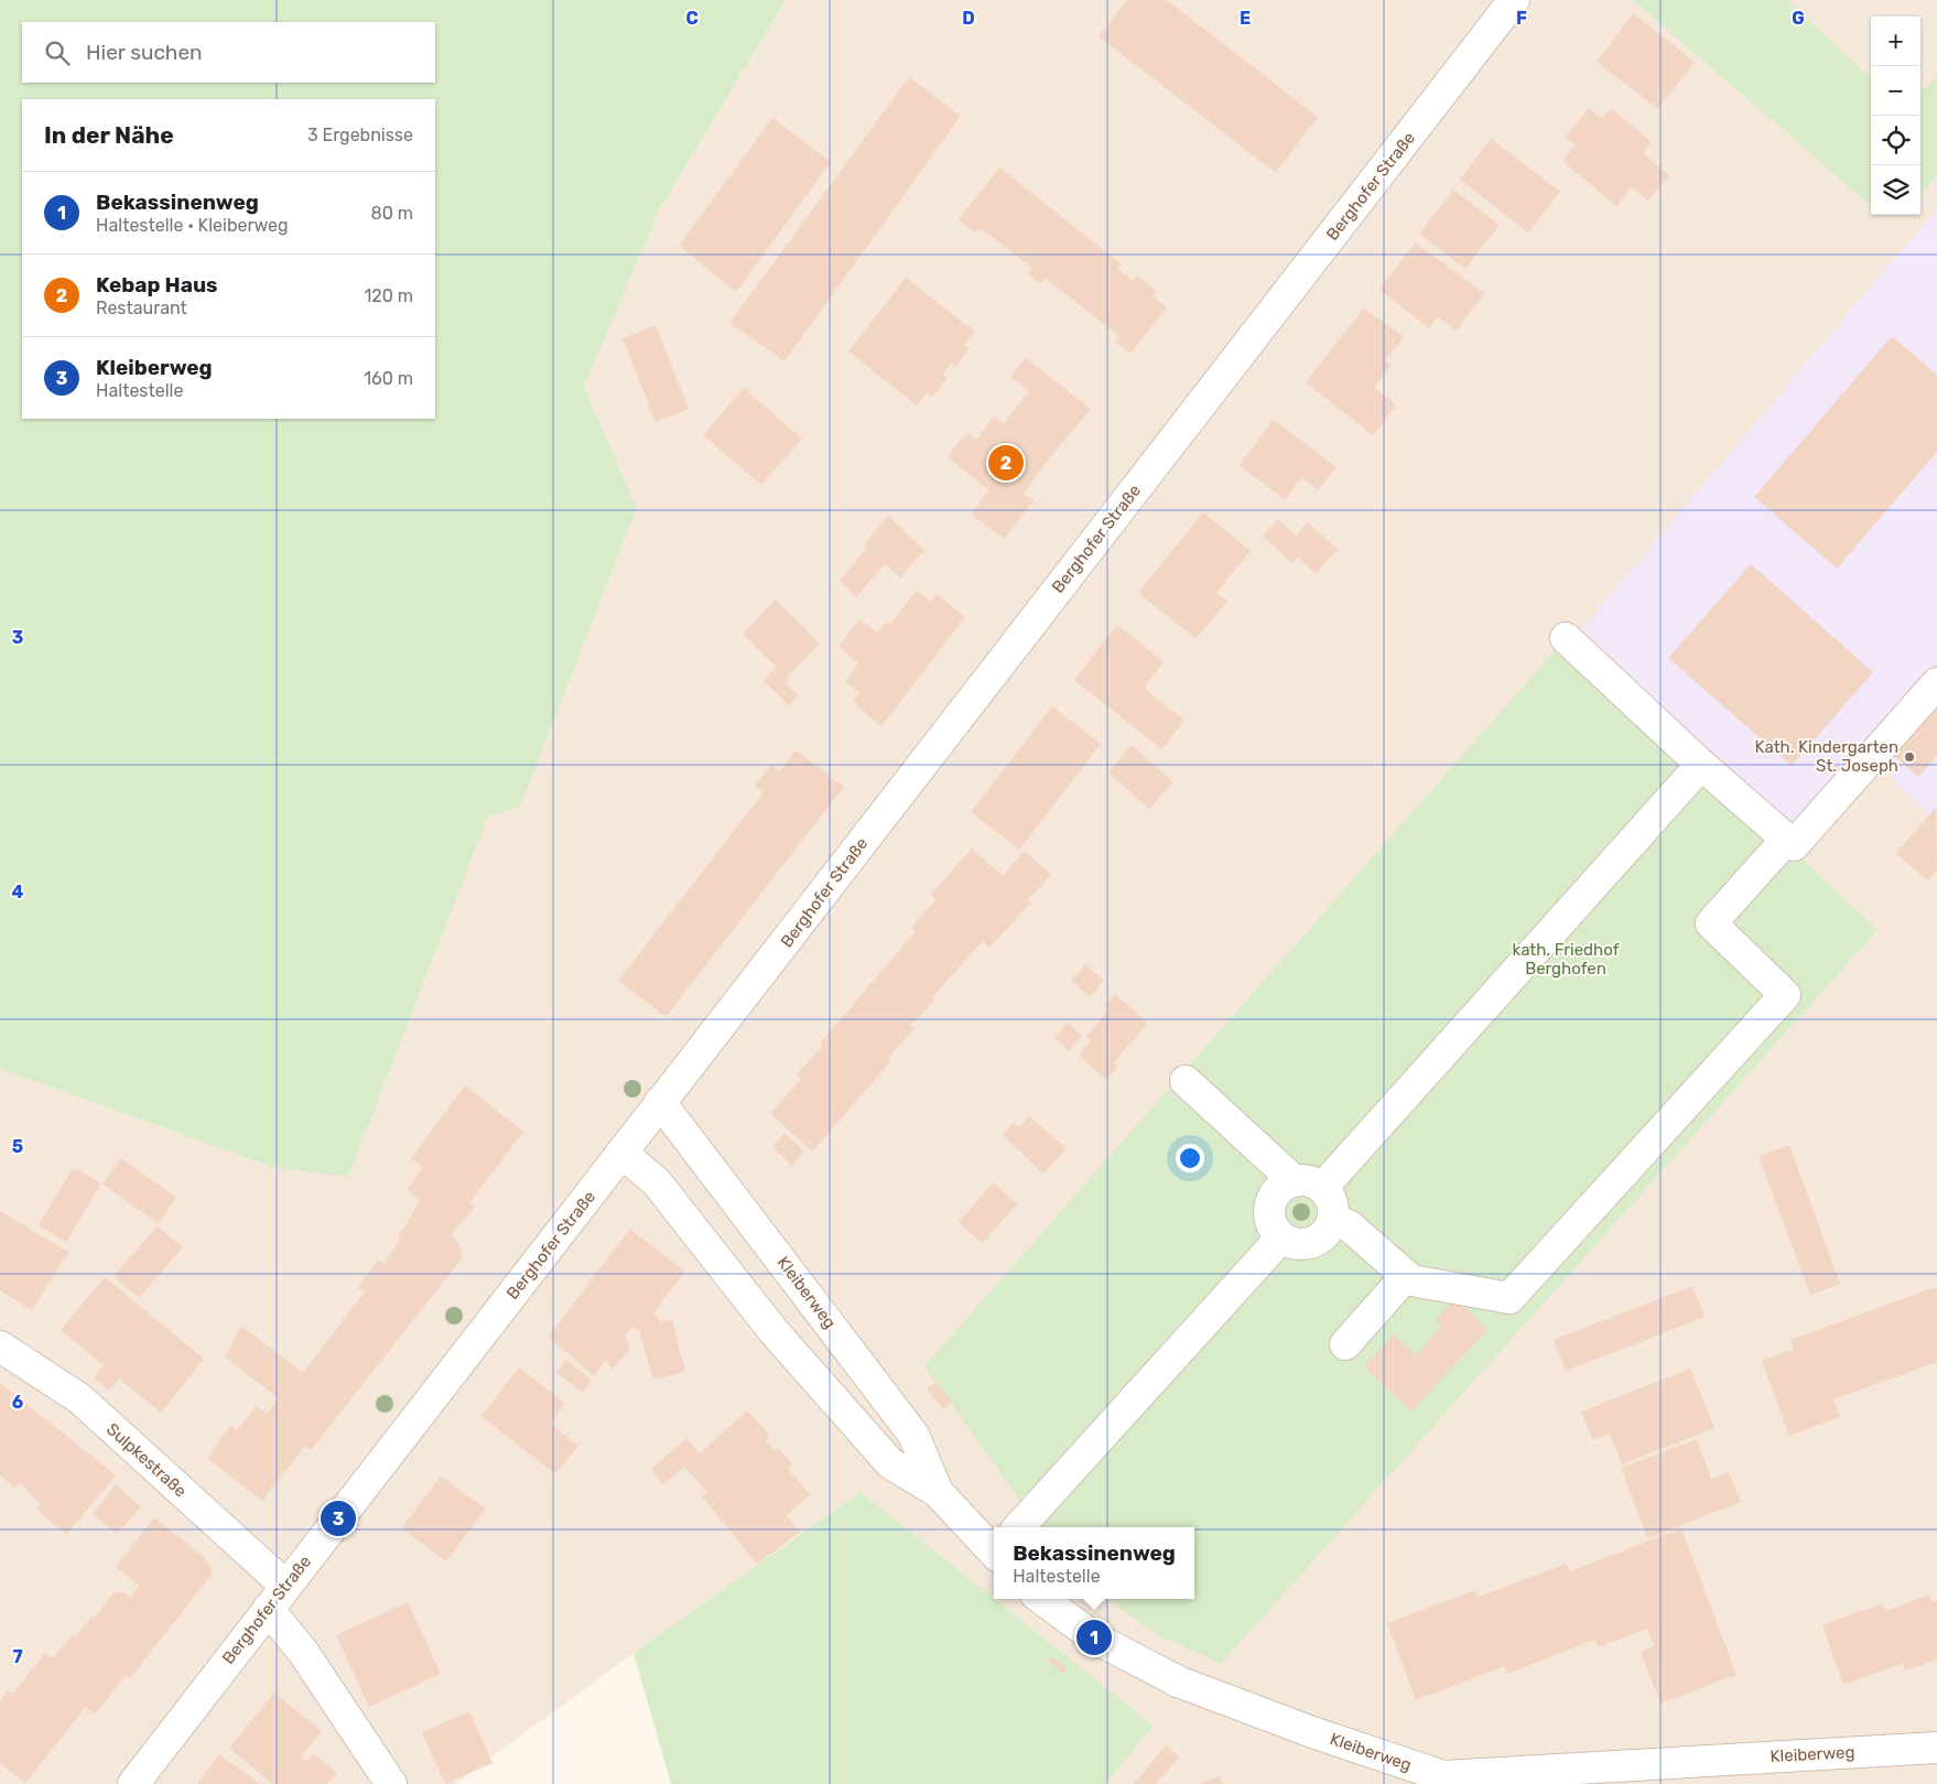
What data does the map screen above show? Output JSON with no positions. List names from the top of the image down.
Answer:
{
  "streets": {
    "street": ["Berghofer Straße", "Kleiberweg", "Sulpkestraße"]
  },
  "crossings": [
    ["Berghofer Straße", "Kleiberweg"],
    ["Berghofer Straße", "Sulpkestraße"]
  ],
  "parks": ["kath. Friedhof Berghofen"],
  "places": ["Kath. Kindergarten St. Joseph"],
  "page": {
    "map_buttons": ["+", "−"],
    "search": "Hier suchen",
    "heading": ["In der Nähe", "3 Ergebnisse"],
    "list": [
      {
        "mark": "1",
        "name": "Bekassinenweg",
        "note": "Haltestelle · Kleiberweg",
        "value": "80 m"
      },
      {
        "mark": "2",
        "name": "Kebap Haus",
        "note": "Restaurant",
        "value": "120 m"
      },
      {
        "mark": "3",
        "name": "Kleiberweg",
        "note": "Haltestelle",
        "value": "160 m"
      }
    ],
    "pins": ["2", "3", "1"],
    "popup": ["Bekassinenweg", "Haltestelle"]
  },
  "grid": {
    "columns": [
      "C",
      "D",
      "E",
      "F",
      "G"
    ],
    "rows": [
      "3",
      "4",
      "5",
      "6",
      "7"
    ]
  }
}
